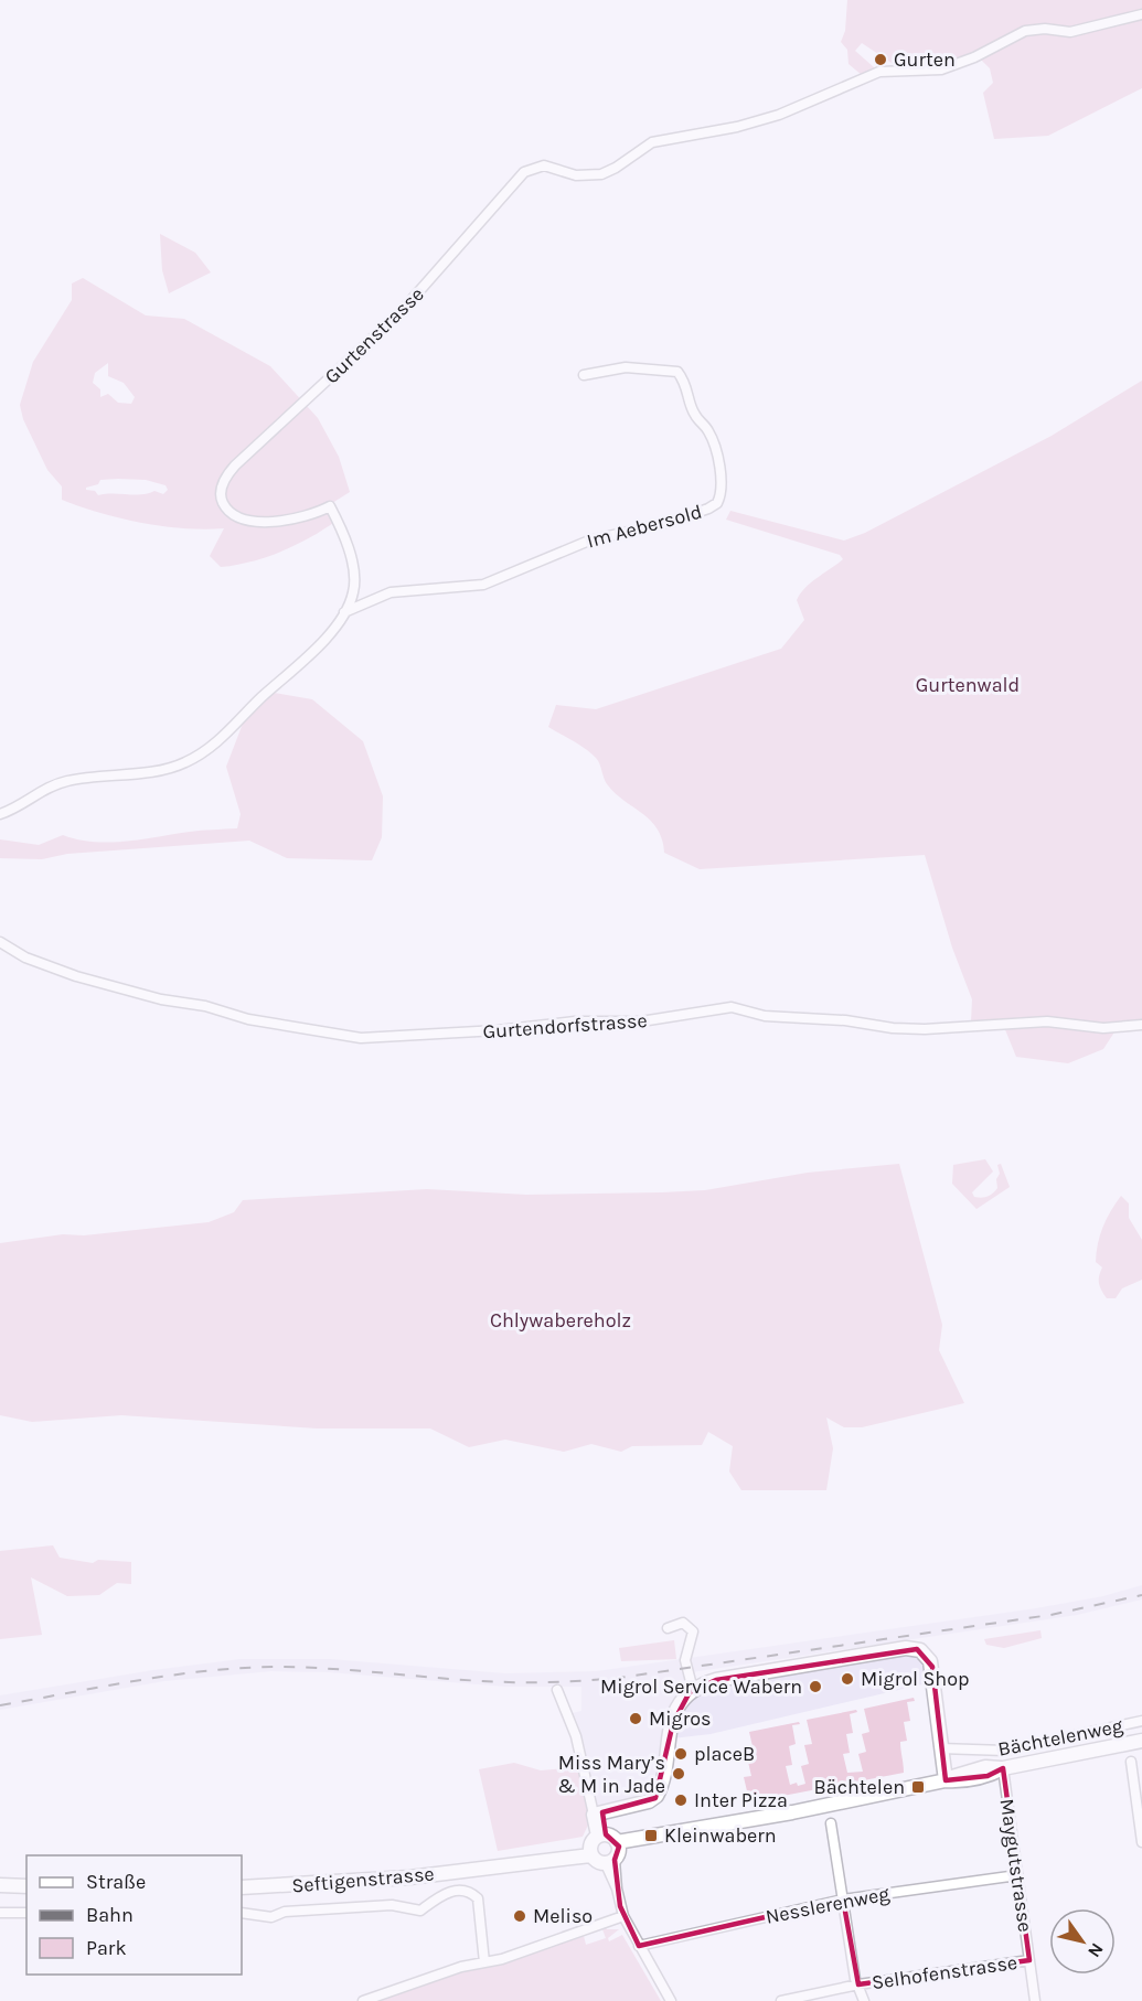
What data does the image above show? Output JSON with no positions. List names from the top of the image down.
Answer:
{
  "streets": {
    "main road": ["Seftigenstrasse"],
    "street": [
      "Gurtenstrasse",
      "Im Aebersold",
      "Gurtendorfstrasse",
      "Bächtelenweg",
      "Maygutstrasse",
      "Nesslerenweg",
      "Selhofenstrasse"
    ]
  },
  "crossings": [
    ["Gurtenstrasse", "Im Aebersold"],
    ["Maygutstrasse", "Seftigenstrasse"],
    ["Maygutstrasse", "Nesslerenweg"],
    ["Maygutstrasse", "Selhofenstrasse"]
  ],
  "parks": ["Gurtenwald", "Chlywabereholz"],
  "places": {
    "other": [
      "Gurten",
      "Migrol Shop",
      "Migrol Service Wabern",
      "Migros",
      "placeB",
      "Miss Mary’s & M in Jade",
      "Inter Pizza",
      "Meliso"
    ],
    "transit": ["Bächtelen", "Kleinwabern"]
  },
  "legend": ["Straße", "Bahn", "Park"],
  "north": "bottom right"
}
